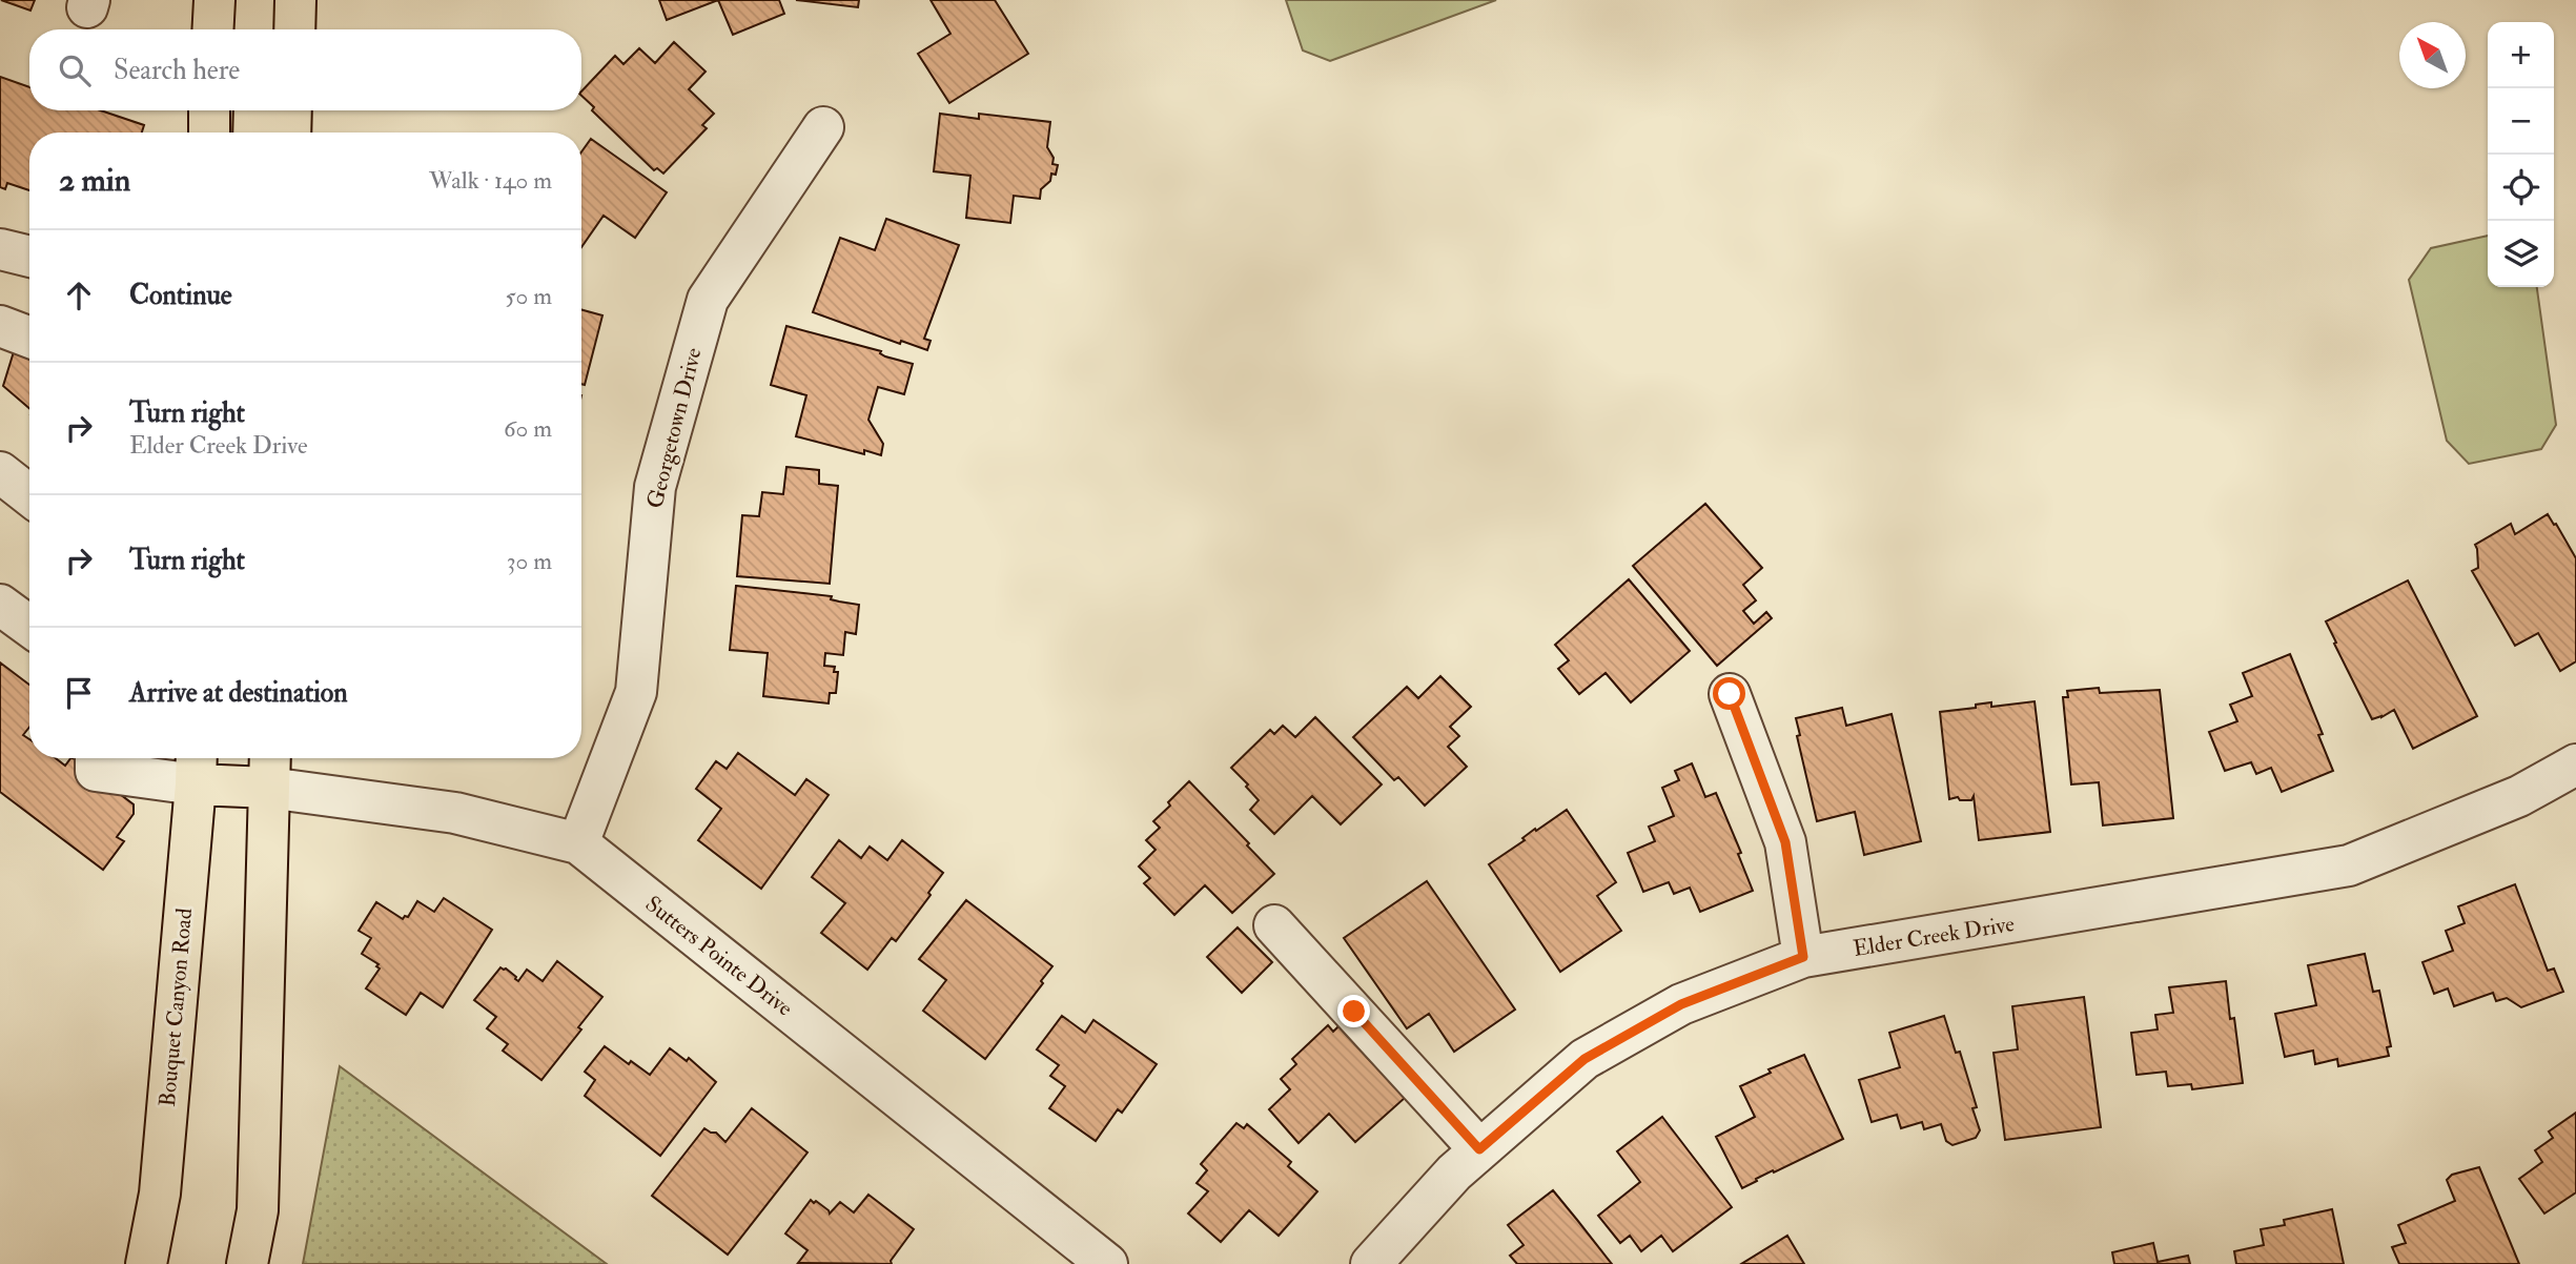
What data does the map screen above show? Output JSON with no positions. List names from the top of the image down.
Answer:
{
  "streets": {
    "main road": ["Bouquet Canyon Road"],
    "street": ["Georgetown Drive", "Elder Creek Drive", "Sutters Pointe Drive"]
  },
  "crossings": [
    ["Georgetown Drive", "Sutters Pointe Drive"]
  ],
  "north": "top left",
  "page": {
    "map_buttons": ["+", "−"],
    "search": "Search here",
    "heading": ["2 min", "Walk · 140 m"],
    "list": [
      ["Continue", "50 m"],
      ["Turn right", "Elder Creek Drive", "60 m"],
      ["Turn right", "30 m"],
      "Arrive at destination"
    ]
  }
}
